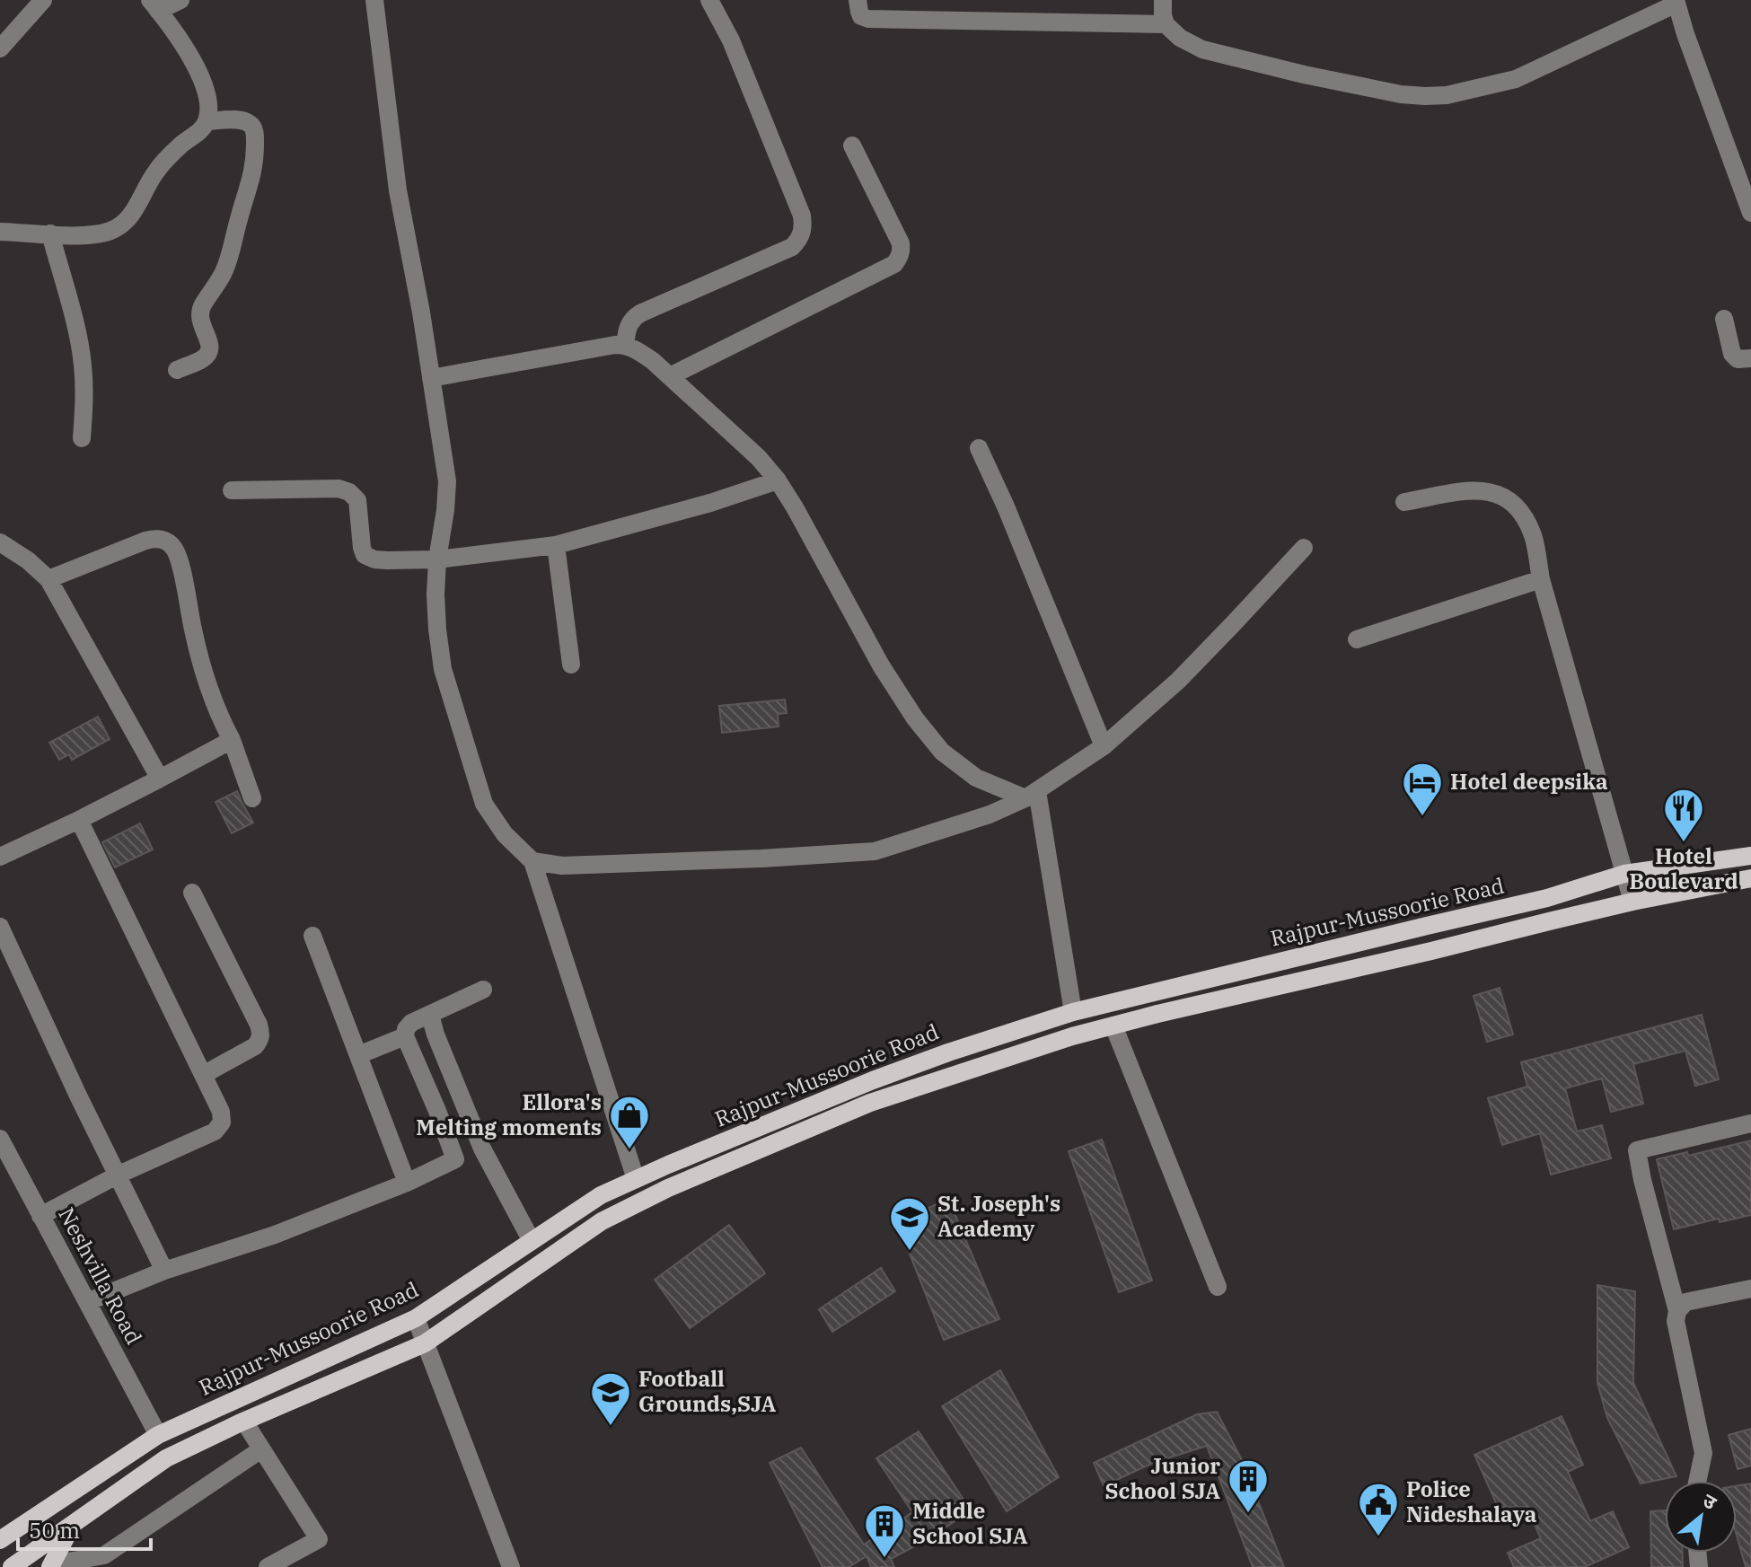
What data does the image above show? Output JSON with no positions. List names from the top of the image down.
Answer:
{
  "streets": {
    "main road": ["Rajpur-Mussoorie Road"],
    "street": ["Neshvilla Road"]
  },
  "crossings": [
    ["Rajpur-Mussoorie Road", "Neshvilla Road"]
  ],
  "places": {
    "hotel": ["Hotel deepsika"],
    "restaurant": ["Hotel Boulevard"],
    "shop": ["Ellora's Melting moments"],
    "school or university": ["St. Joseph's Academy", "Football Grounds,SJA"],
    "building": ["Junior School SJA", "Middle School SJA"],
    "public building": ["Police Nideshalaya"]
  },
  "scale_bar": "50 m",
  "north": "top right"
}
